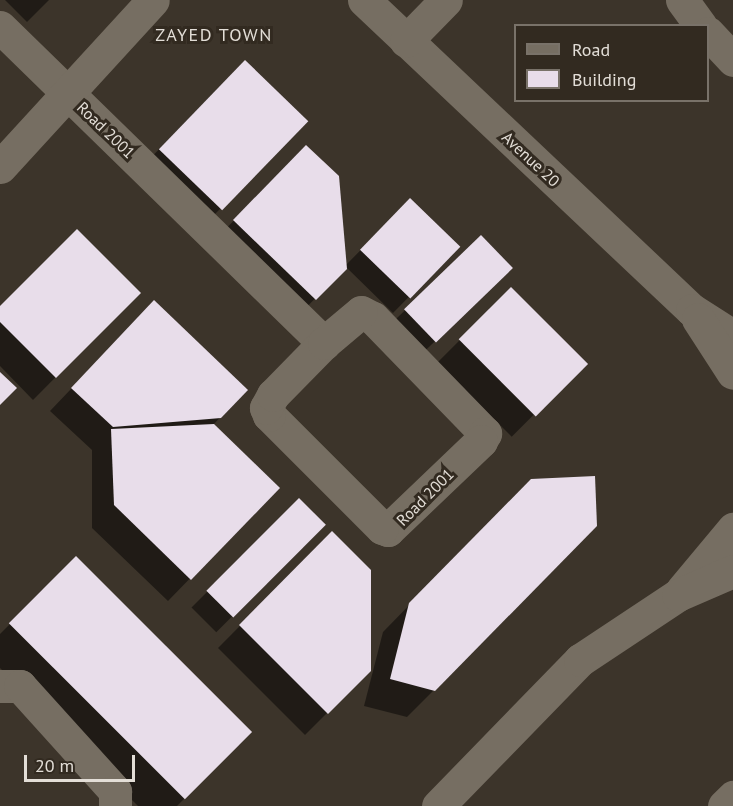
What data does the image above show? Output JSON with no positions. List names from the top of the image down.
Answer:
{
  "streets": {
    "street": ["Road 2001", "Avenue 20"]
  },
  "districts": ["ZAYED TOWN"],
  "legend": ["Road", "Building"],
  "scale_bar": "20 m"
}
